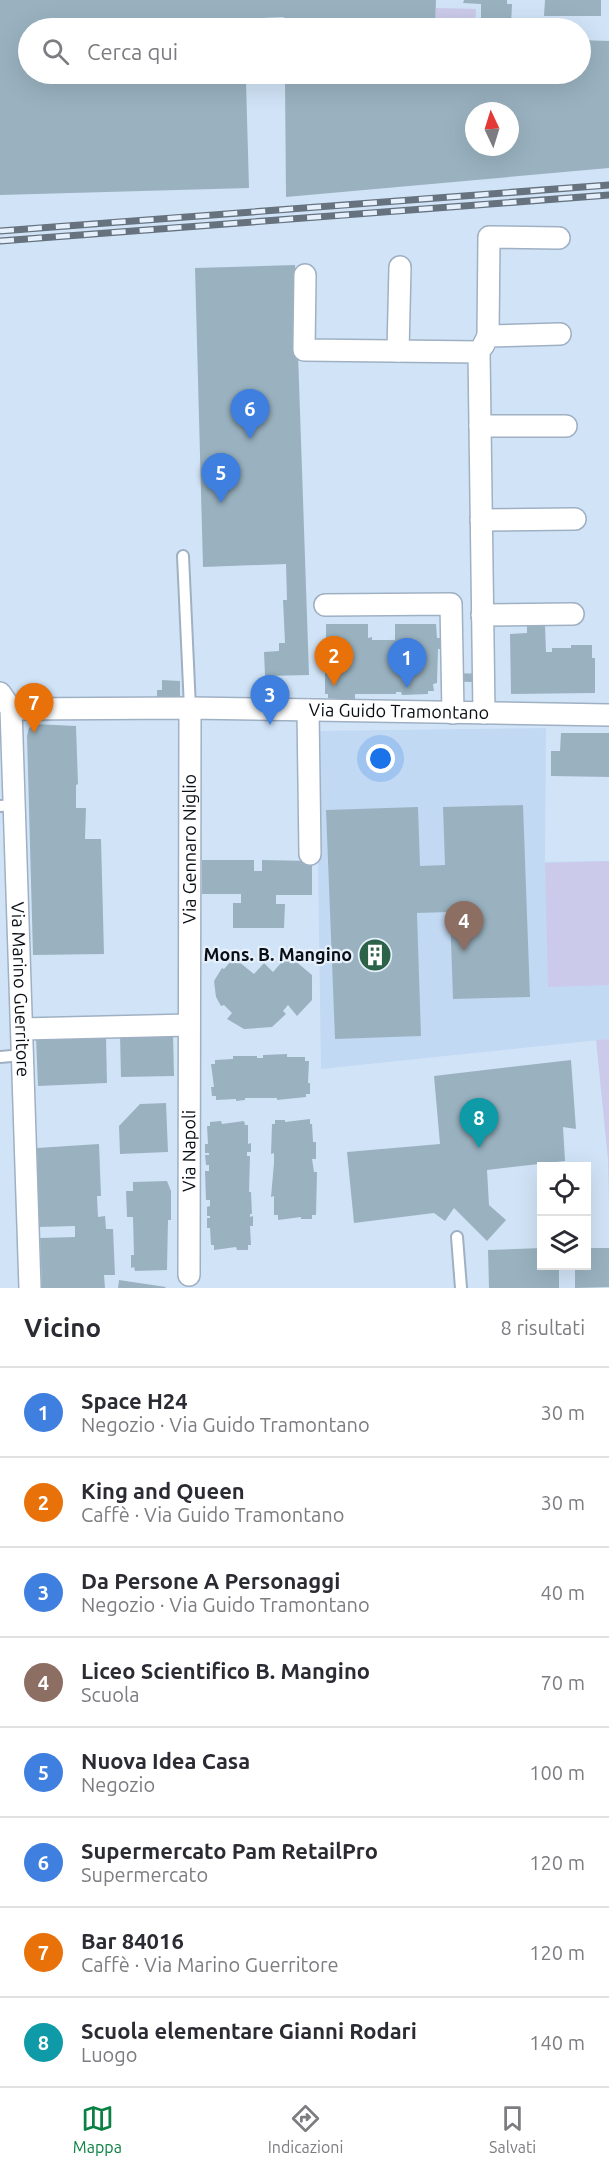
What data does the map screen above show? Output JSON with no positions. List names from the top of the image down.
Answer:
{
  "streets": {
    "street": [
      "Via Guido Tramontano",
      "Via Gennaro Niglio",
      "Via Marino Guerritore",
      "Via Napoli"
    ]
  },
  "crossings": [
    ["Via Guido Tramontano", "Via Gennaro Niglio"],
    ["Via Guido Tramontano", "Via Marino Guerritore"],
    ["Via Gennaro Niglio", "Via Napoli"]
  ],
  "places": {
    "building": ["Mons. B. Mangino"]
  },
  "north": "top",
  "page": {
    "search": "Cerca qui",
    "pins": [
      "6",
      "5",
      "2",
      "1",
      "3",
      "7",
      "4",
      "8"
    ],
    "heading": ["Vicino", "8 risultati"],
    "list": [
      {
        "mark": "1",
        "name": "Space H24",
        "note": "Negozio · Via Guido Tramontano",
        "value": "30 m"
      },
      {
        "mark": "2",
        "name": "King and Queen",
        "note": "Caffè · Via Guido Tramontano",
        "value": "30 m"
      },
      {
        "mark": "3",
        "name": "Da Persone A Personaggi",
        "note": "Negozio · Via Guido Tramontano",
        "value": "40 m"
      },
      {
        "mark": "4",
        "name": "Liceo Scientifico B. Mangino",
        "note": "Scuola",
        "value": "70 m"
      },
      {
        "mark": "5",
        "name": "Nuova Idea Casa",
        "note": "Negozio",
        "value": "100 m"
      },
      {
        "mark": "6",
        "name": "Supermercato Pam RetailPro",
        "note": "Supermercato",
        "value": "120 m"
      },
      {
        "mark": "7",
        "name": "Bar 84016",
        "note": "Caffè · Via Marino Guerritore",
        "value": "120 m"
      },
      {
        "mark": "8",
        "name": "Scuola elementare Gianni Rodari",
        "note": "Luogo",
        "value": "140 m"
      }
    ],
    "nav": ["Mappa", "Indicazioni", "Salvati"]
  }
}
